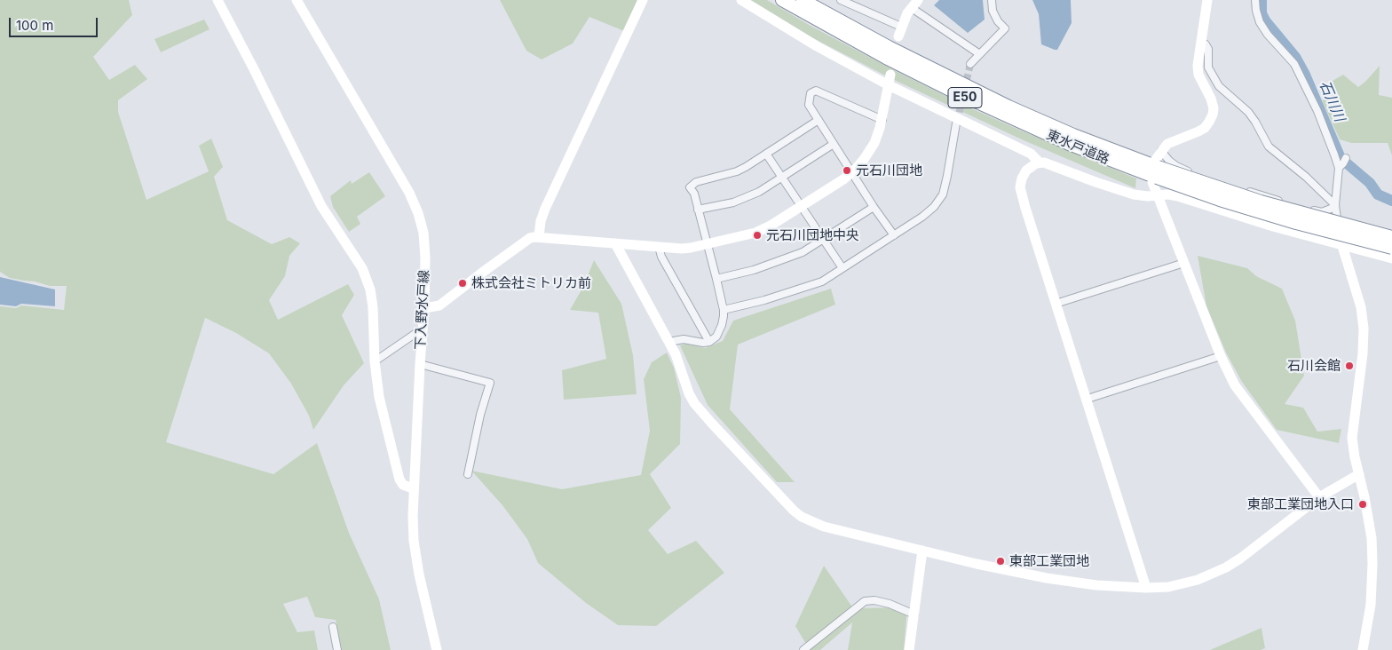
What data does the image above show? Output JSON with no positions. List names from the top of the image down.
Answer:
{
  "streets": {
    "highway": ["E50", "東水戸道路"],
    "street": ["下入野水戸線"]
  },
  "water": ["石川川"],
  "places": [
    "元石川団地",
    "元石川団地中央",
    "株式会社ミトリカ前",
    "石川会館",
    "東部工業団地入口",
    "東部工業団地"
  ],
  "scale_bar": "100 m"
}
